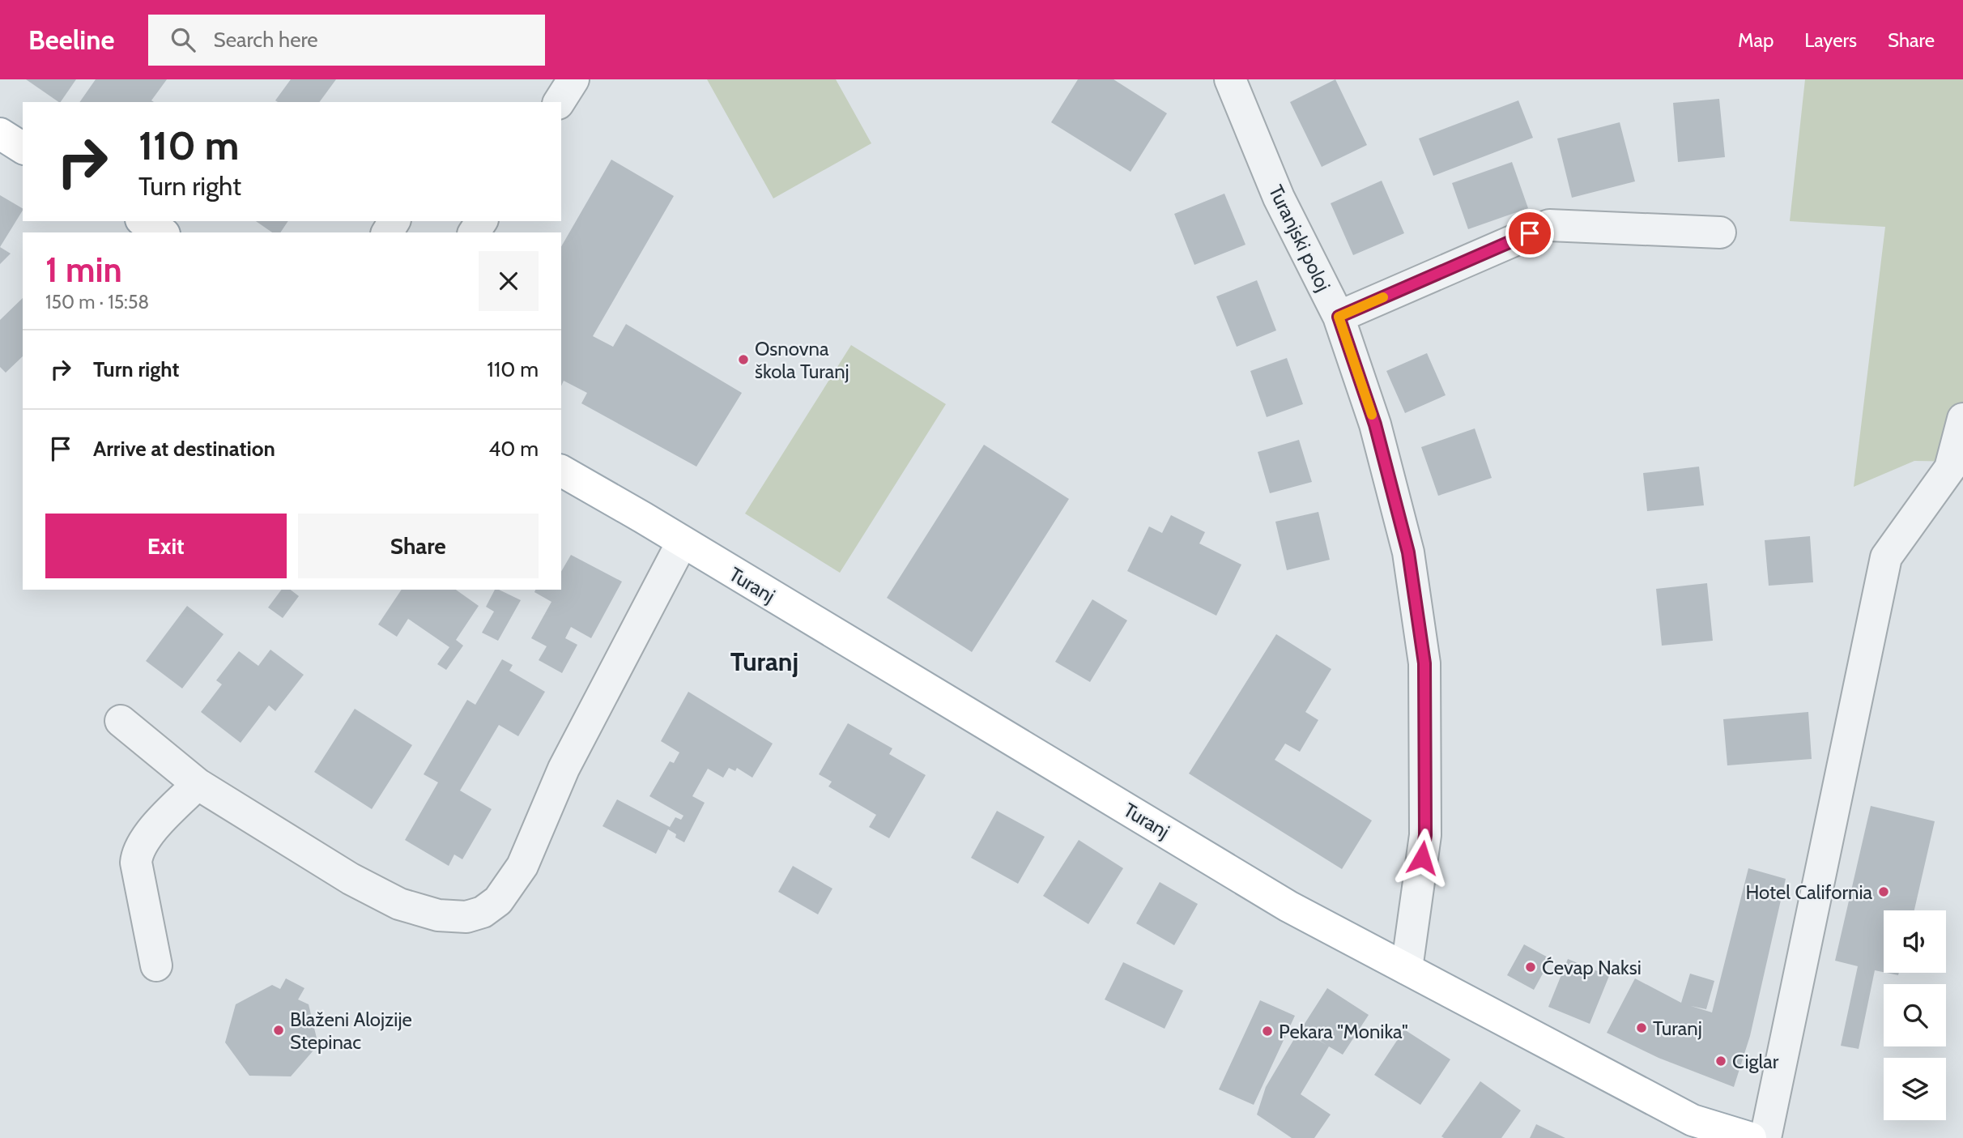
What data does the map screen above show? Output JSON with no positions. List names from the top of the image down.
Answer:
{
  "streets": {
    "main road": ["Turanj"],
    "street": ["Turanjski poloj"]
  },
  "crossings": [
    ["Turanjski poloj", "Turanj"]
  ],
  "districts": ["Turanj"],
  "places": [
    "Osnovna škola Turanj",
    "Hotel California",
    "Ćevap Naksi",
    "Turanj",
    "Blaženi Alojzije Stepinac",
    "Pekara \"Monika\"",
    "Ciglar"
  ],
  "page": {
    "header": "Beeline",
    "search": "Search here",
    "nav": ["Map", "Layers", "Share"],
    "turn": ["110 m", "Turn right"],
    "heading": ["1 min", "150 m · 15:58"],
    "list": [
      {
        "name": "Turn right",
        "value": "110 m"
      },
      {
        "name": "Arrive at destination",
        "value": "40 m"
      }
    ],
    "buttons": ["Exit", "Share"]
  }
}
